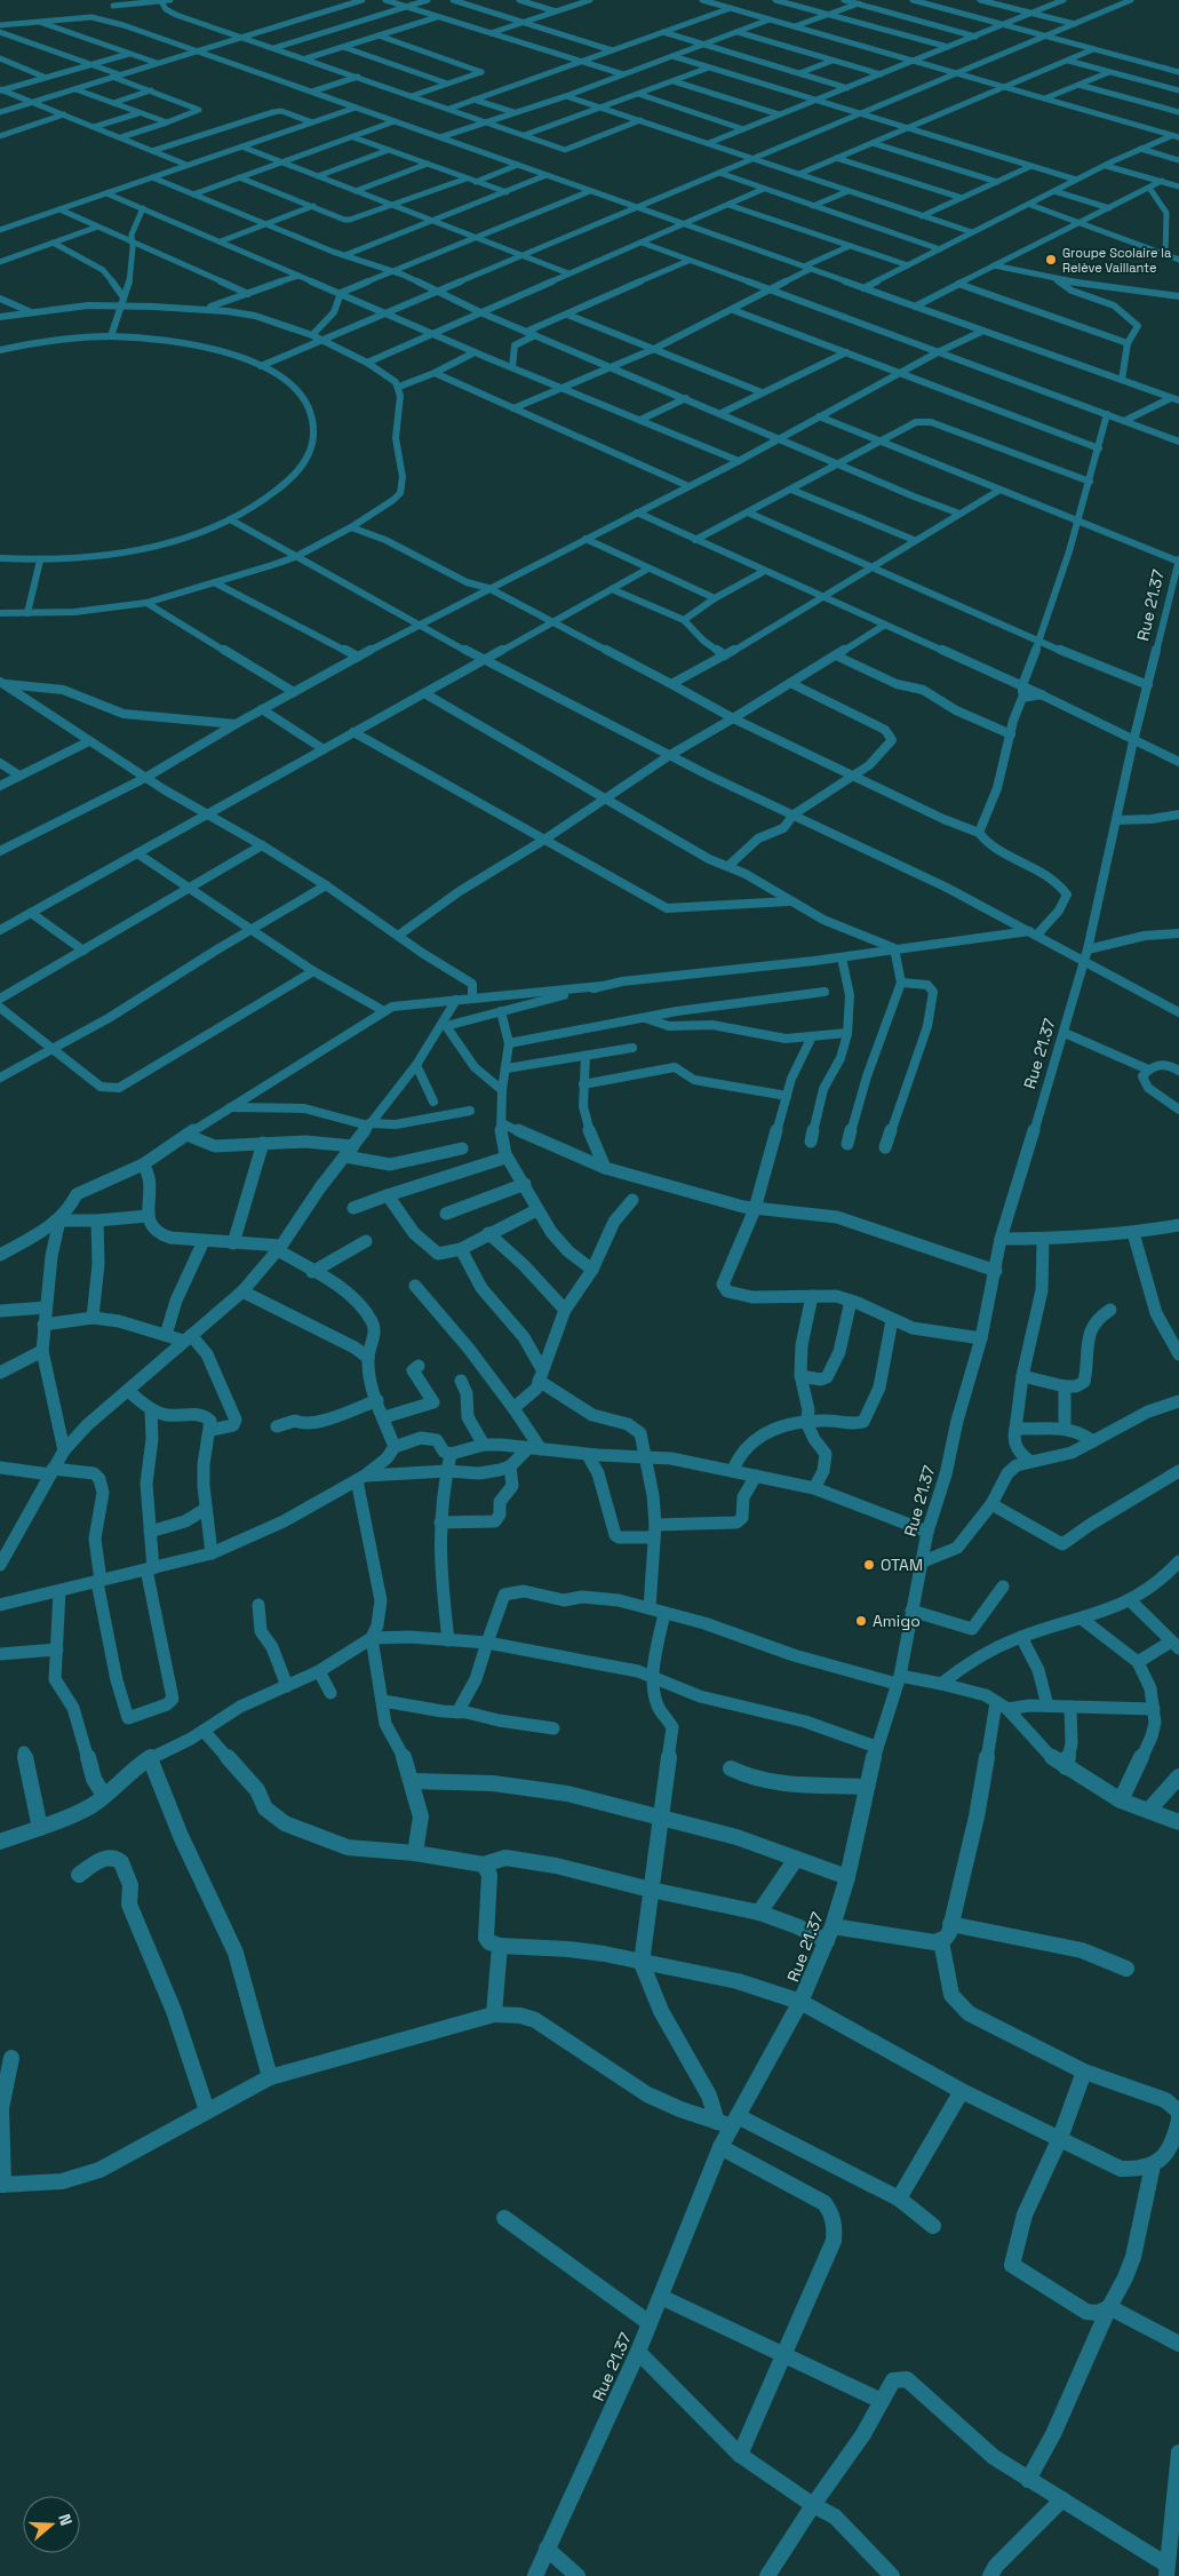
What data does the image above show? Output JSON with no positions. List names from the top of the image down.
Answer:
{
  "streets": {
    "street": ["Rue 21.37"]
  },
  "places": ["Groupe Scolaire la Relève Vaillante", "OTAM", "Amigo"],
  "north": "right"
}
